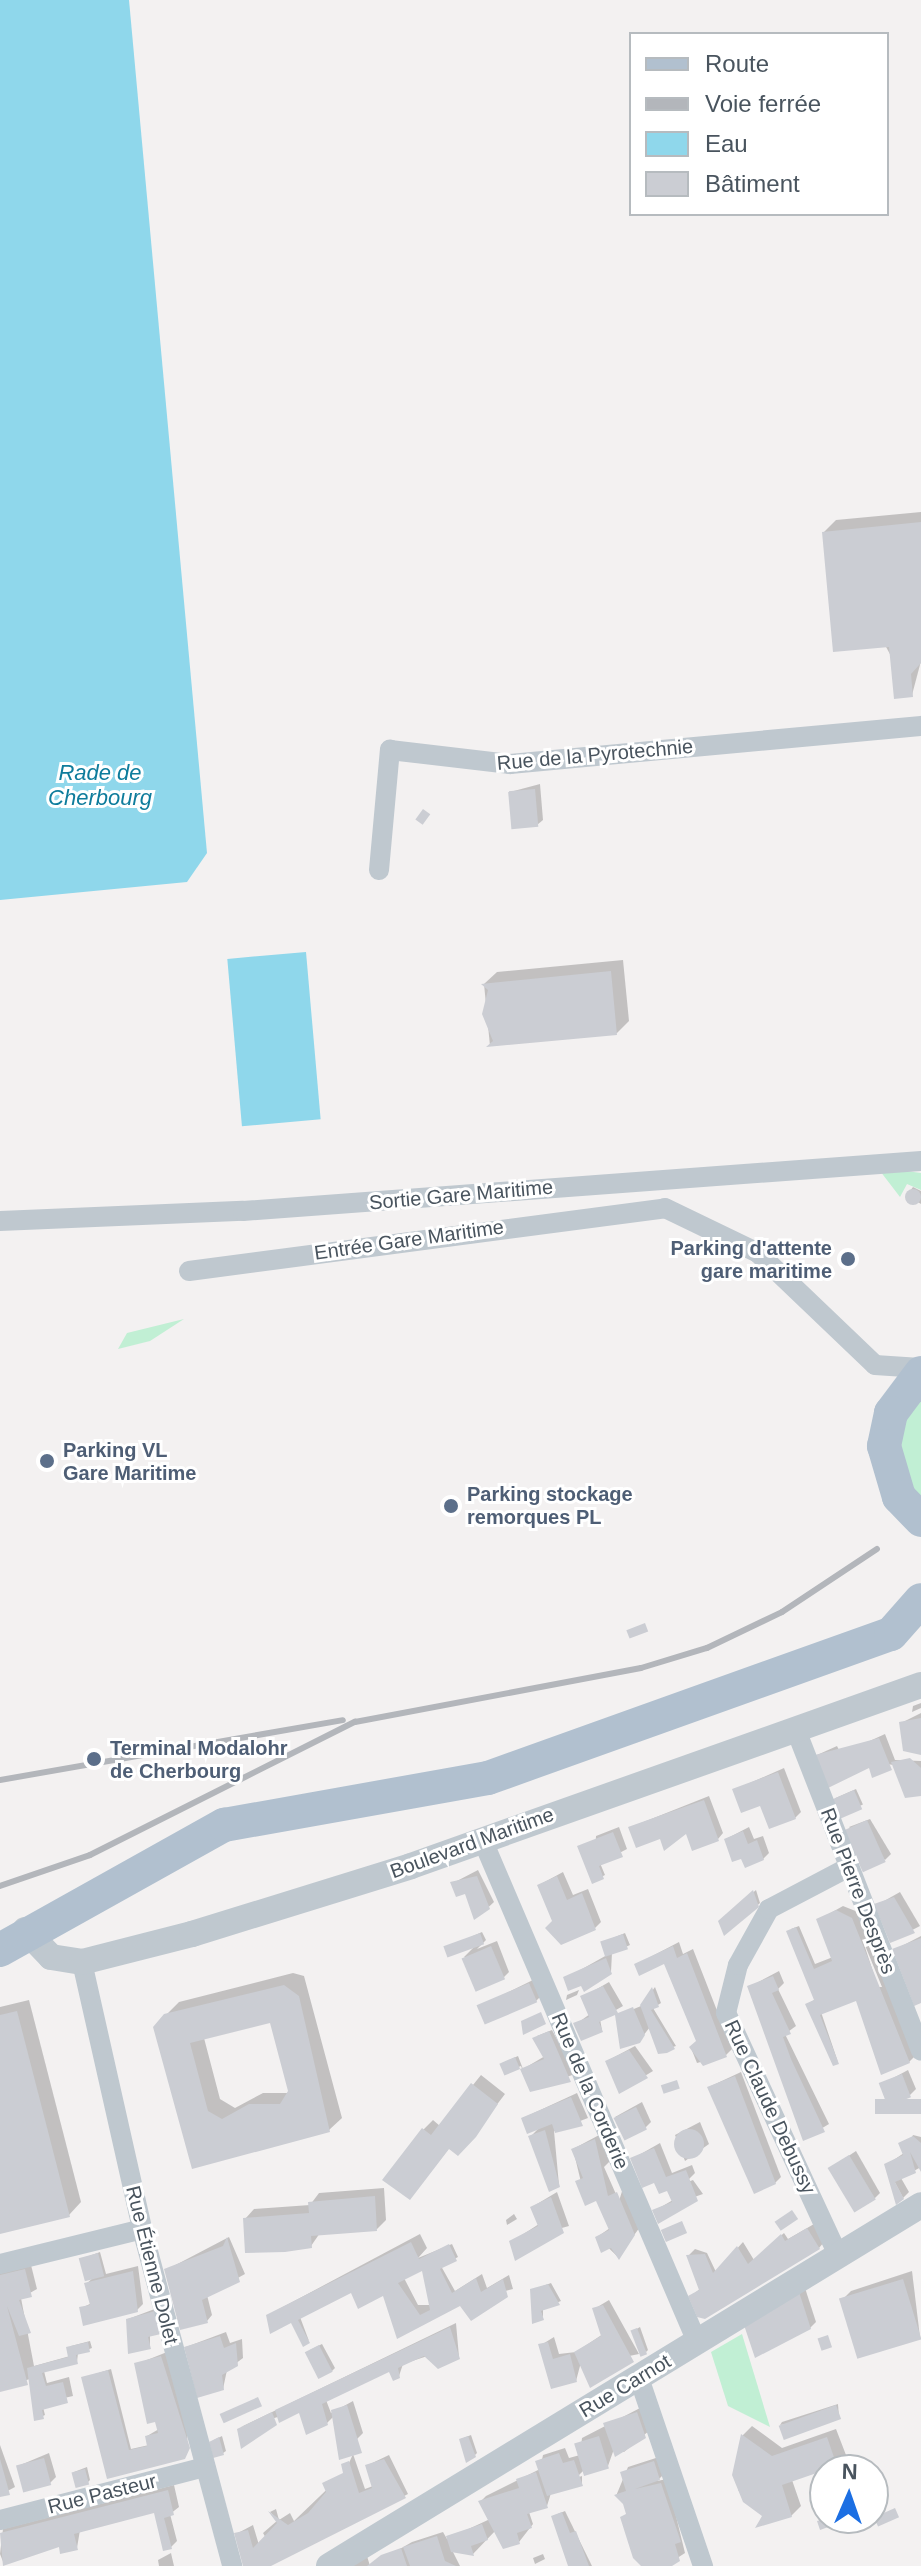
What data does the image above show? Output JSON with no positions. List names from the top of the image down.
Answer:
{
  "streets": {
    "street": [
      "Rue de la Pyrotechnie",
      "Sortie Gare Maritime",
      "Entrée Gare Maritime",
      "Boulevard Maritime",
      "Rue Pierre Desprès",
      "Rue de la Corderie",
      "Rue Claude Debussy",
      "Rue Étienne Dolet",
      "Rue Carnot",
      "Rue Pasteur"
    ]
  },
  "crossings": [
    ["Boulevard Maritime", "Rue Pierre Desprès"],
    ["Boulevard Maritime", "Rue de la Corderie"],
    ["Boulevard Maritime", "Rue Étienne Dolet"],
    ["Rue Pierre Desprès", "Rue Claude Debussy"],
    ["Rue de la Corderie", "Rue Carnot"],
    ["Rue Claude Debussy", "Rue Carnot"],
    ["Rue Étienne Dolet", "Rue Pasteur"]
  ],
  "water": ["Rade de Cherbourg"],
  "places": [
    "Parking d'attente gare maritime",
    "Parking VL Gare Maritime",
    "Parking stockage remorques PL",
    "Terminal Modalohr de Cherbourg"
  ],
  "legend": [
    "Route",
    "Voie ferrée",
    "Eau",
    "Bâtiment"
  ],
  "north": "top"
}
